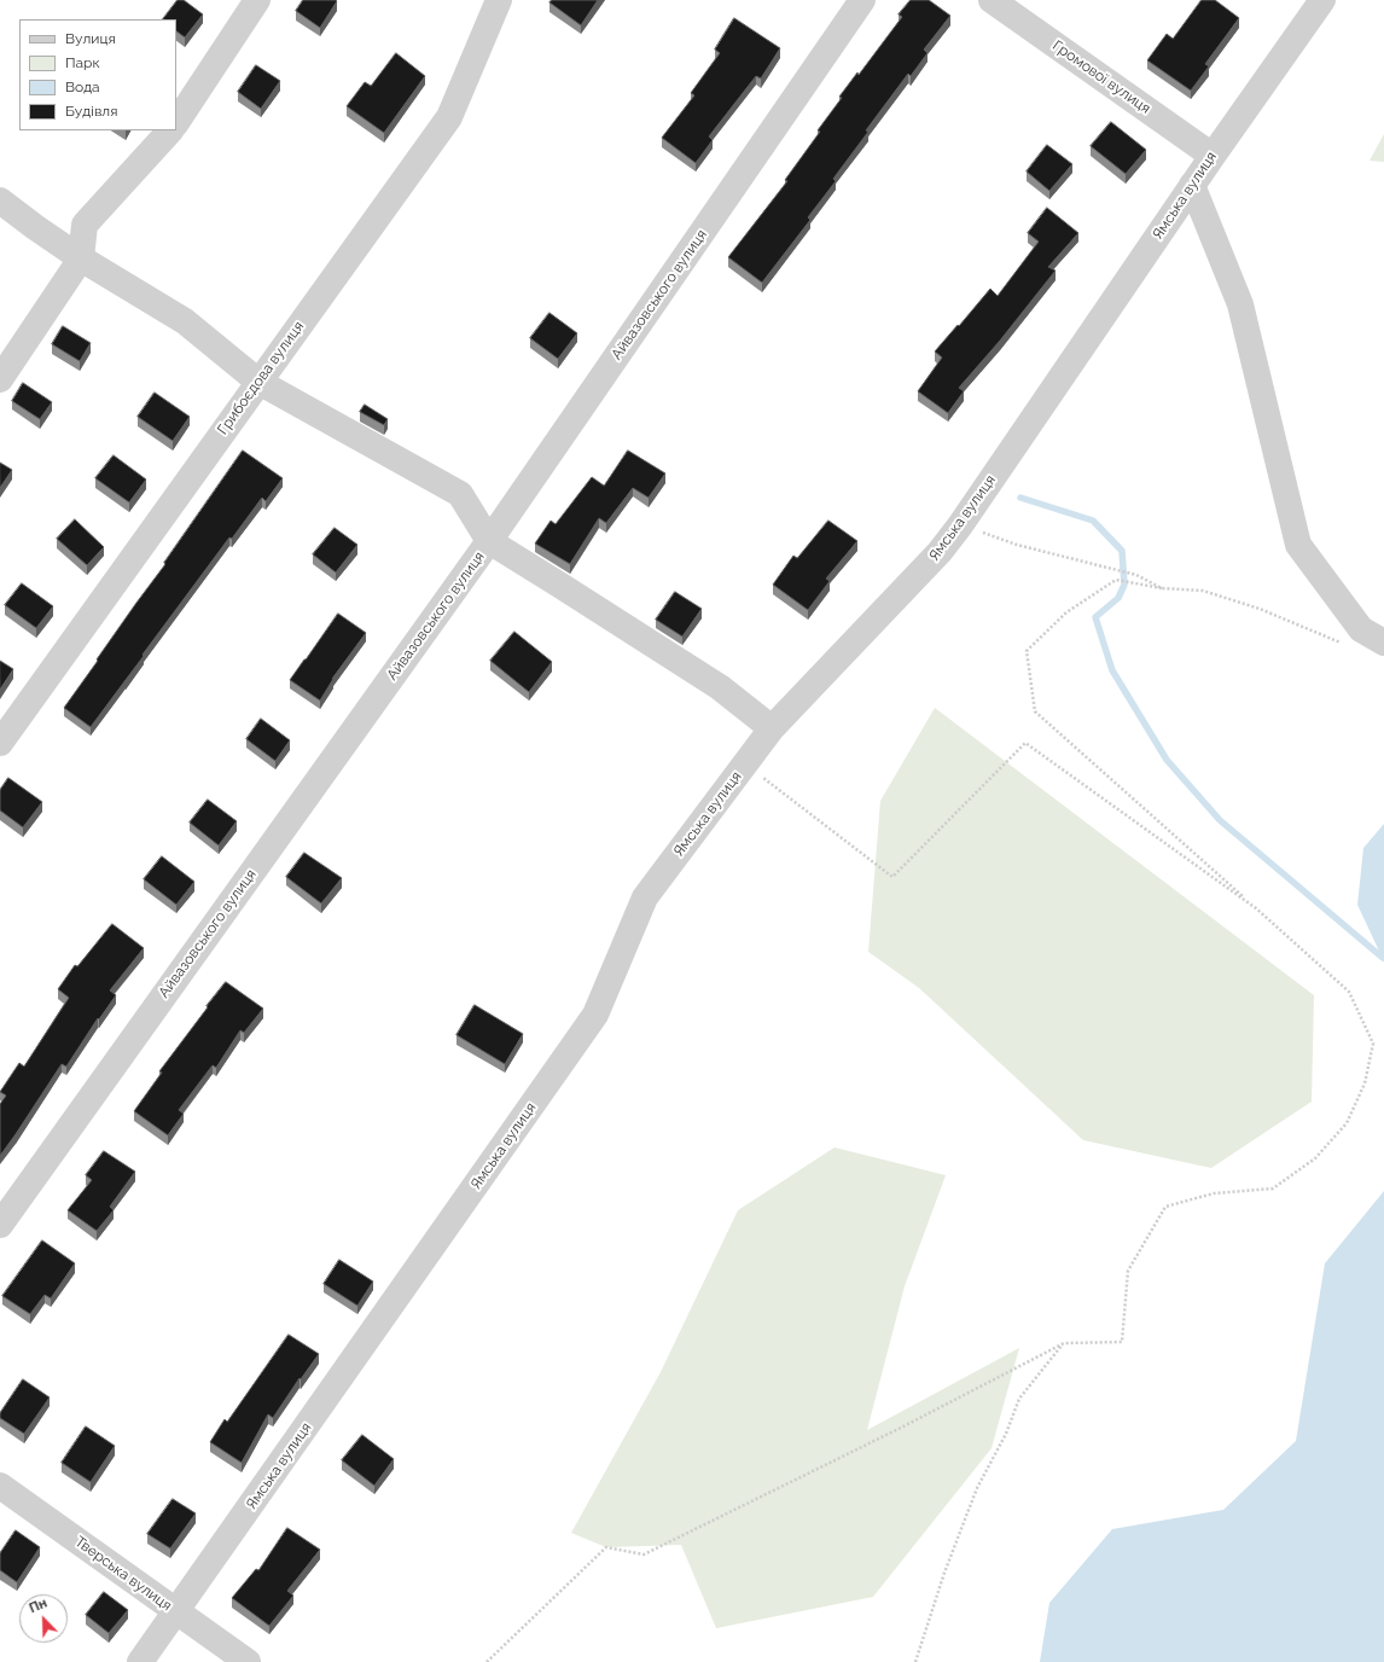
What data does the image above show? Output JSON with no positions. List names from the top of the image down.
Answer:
{
  "streets": {
    "street": [
      "Громової вулиця",
      "Ямська вулиця",
      "Айвазовського вулиця",
      "Грибоєдова вулиця",
      "Тверська вулиця"
    ]
  },
  "crossings": [
    ["Громової вулиця", "Ямська вулиця"],
    ["Ямська вулиця", "Тверська вулиця"]
  ],
  "legend": [
    "Вулиця",
    "Парк",
    "Вода",
    "Будівля"
  ],
  "north": "top left"
}
